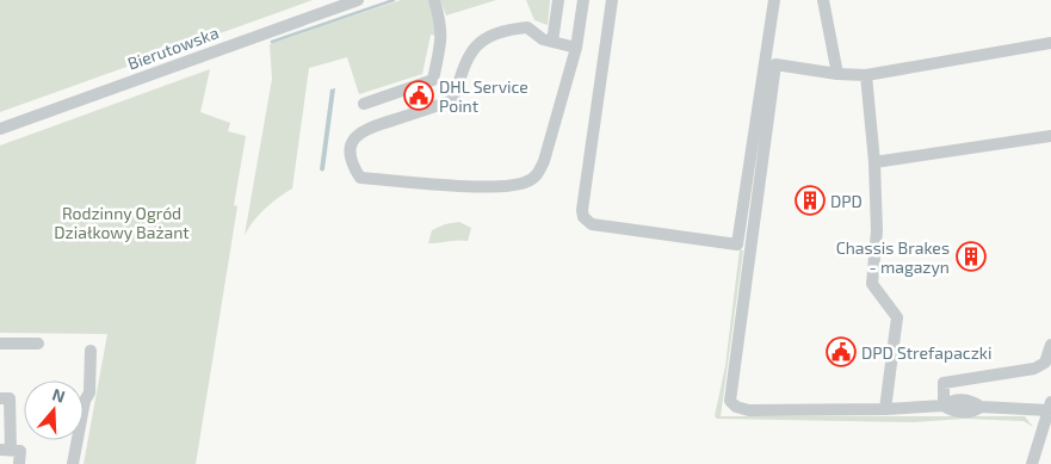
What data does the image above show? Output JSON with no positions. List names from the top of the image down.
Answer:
{
  "streets": {
    "street": ["Bierutowska"]
  },
  "parks": ["Rodzinny Ogród Działkowy Bażant"],
  "places": {
    "public building": ["DHL Service Point", "DPD Strefapaczki"],
    "building": ["DPD", "Chassis Brakes - magazyn"]
  },
  "north": "top"
}
